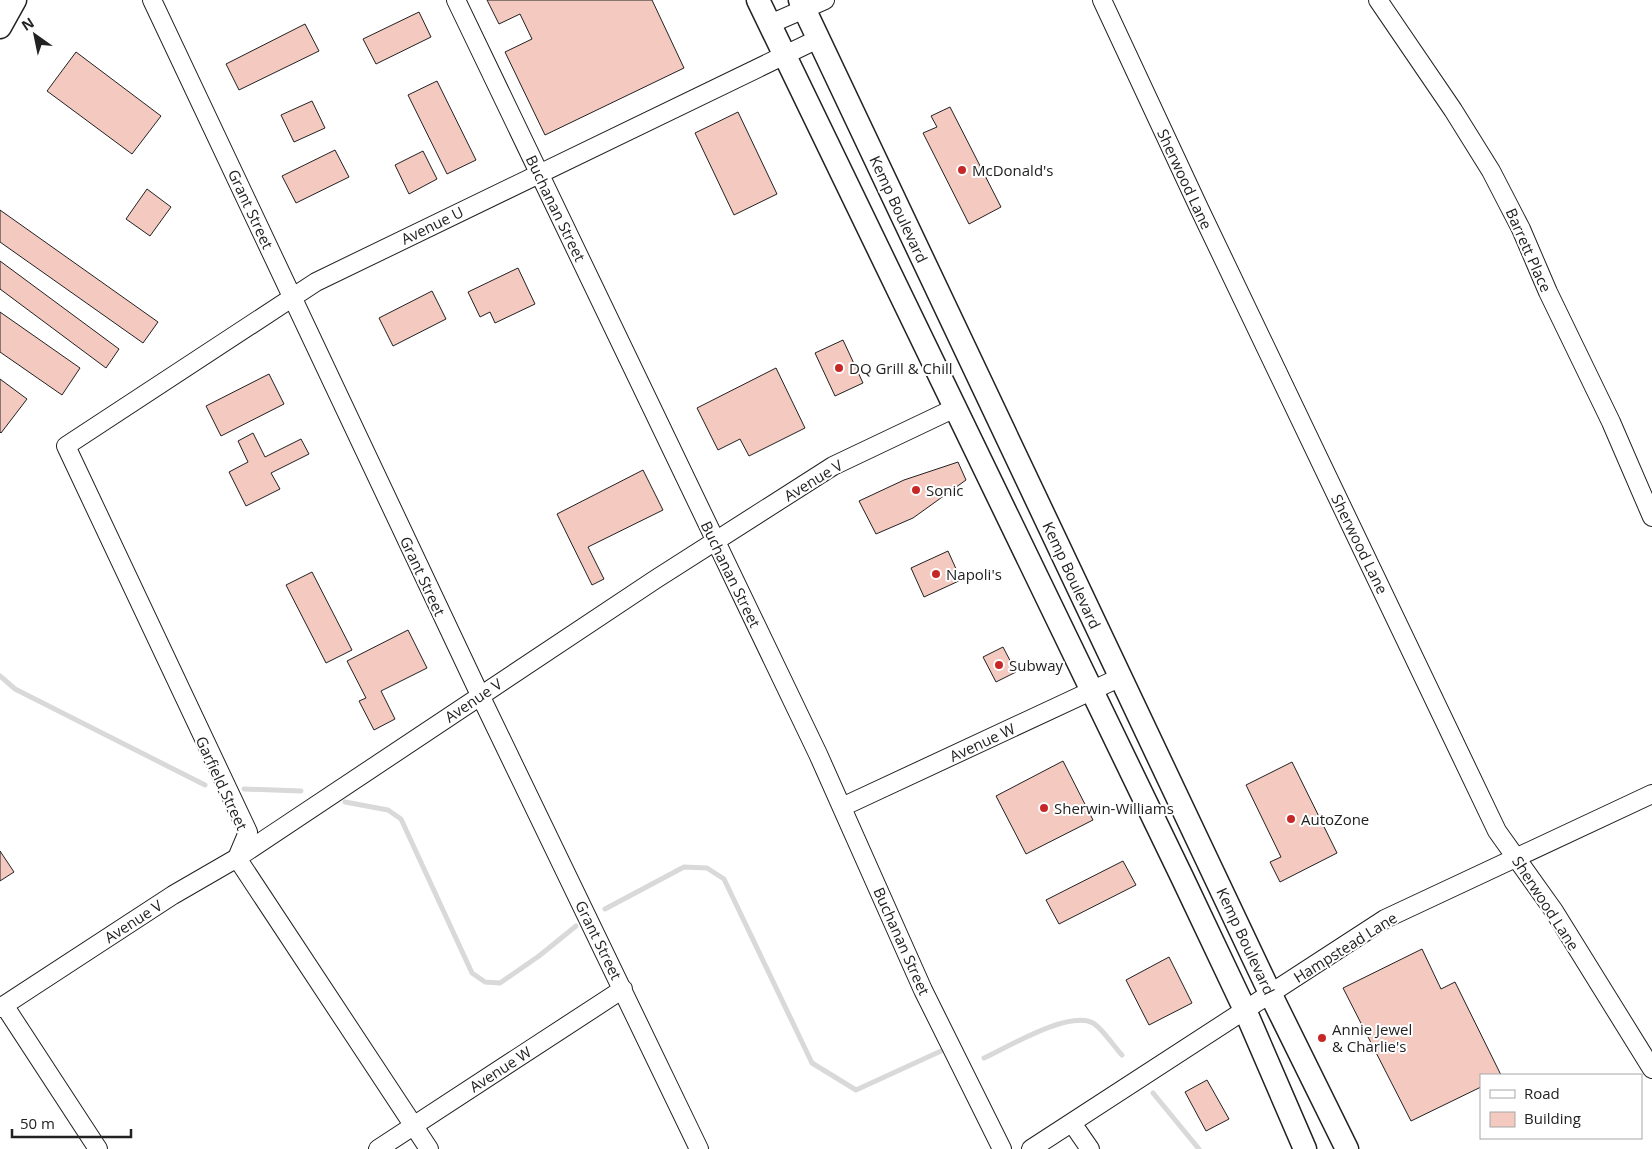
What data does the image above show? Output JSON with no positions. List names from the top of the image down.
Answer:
{
  "streets": {
    "main road": ["Kemp Boulevard"],
    "street": [
      "Sherwood Lane",
      "Buchanan Street",
      "Grant Street",
      "Avenue U",
      "Barrett Place",
      "Avenue V",
      "Avenue W",
      "Garfield Street",
      "Hampstead Lane"
    ]
  },
  "crossings": [
    ["Sherwood Lane", "Hampstead Lane"],
    ["Buchanan Street", "Avenue U"],
    ["Buchanan Street", "Avenue V"],
    ["Buchanan Street", "Avenue W"],
    ["Grant Street", "Avenue U"],
    ["Grant Street", "Avenue V"],
    ["Grant Street", "Avenue W"],
    ["Kemp Boulevard", "Avenue U"],
    ["Kemp Boulevard", "Avenue V"],
    ["Kemp Boulevard", "Avenue W"],
    ["Kemp Boulevard", "Hampstead Lane"],
    ["Avenue U", "Garfield Street"],
    ["Avenue V", "Garfield Street"]
  ],
  "places": [
    "McDonald's",
    "DQ Grill & Chill",
    "Sonic",
    "Napoli's",
    "Subway",
    "Sherwin-Williams",
    "AutoZone",
    "Annie Jewel & Charlie's"
  ],
  "legend": ["Road", "Building"],
  "scale_bar": "50 m",
  "north": "top left"
}
